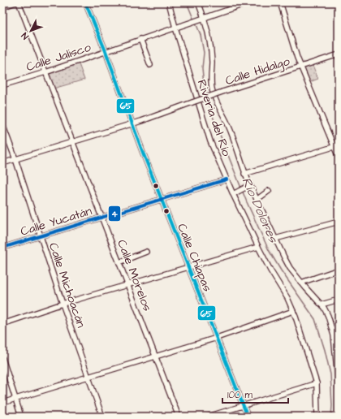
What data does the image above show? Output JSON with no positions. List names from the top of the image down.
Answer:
{
  "streets": {
    "street": [
      "Calle Jalisco",
      "Calle Hidalgo",
      "Riveria del Río",
      "Calle Yucatán",
      "Calle Chiapas",
      "Calle Morelos",
      "Calle Michoacán"
    ]
  },
  "crossings": [
    ["Calle Jalisco", "Riveria del Río"],
    ["Calle Jalisco", "Calle Chiapas"],
    ["Calle Jalisco", "Calle Morelos"],
    ["Calle Hidalgo", "Calle Chiapas"],
    ["Calle Hidalgo", "Calle Morelos"],
    ["Calle Hidalgo", "Calle Michoacán"],
    ["Riveria del Río", "Calle Yucatán"],
    ["Calle Yucatán", "Calle Chiapas"],
    ["Calle Yucatán", "Calle Morelos"],
    ["Calle Yucatán", "Calle Michoacán"]
  ],
  "water": ["Río Dolores"],
  "lines": ["transit line 65", "transit line 4"],
  "scale_bar": "100 m",
  "north": "bottom left"
}
